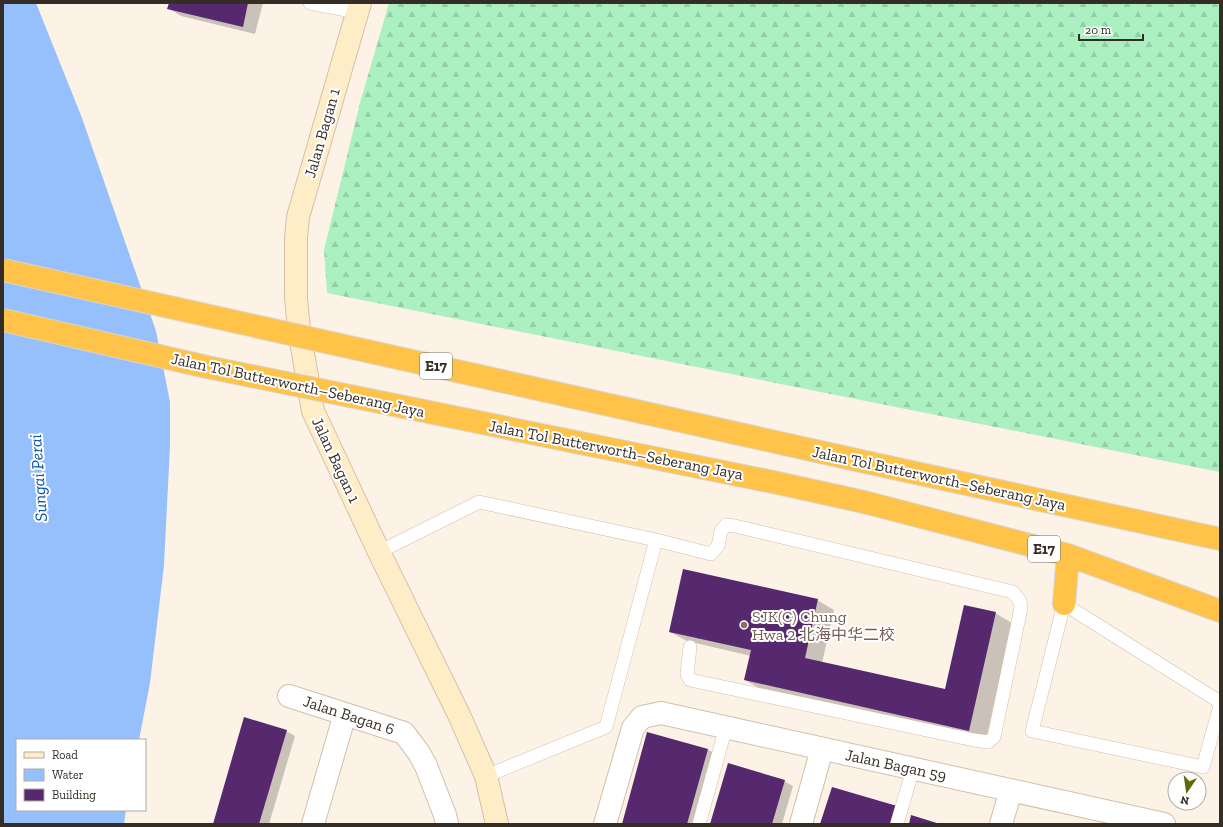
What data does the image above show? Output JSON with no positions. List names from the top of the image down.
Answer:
{
  "streets": {
    "highway": ["E17", "Jalan Tol Butterworth–Seberang Jaya"],
    "street": ["Jalan Bagan 1", "Jalan Bagan 6", "Jalan Bagan 59"]
  },
  "water": ["Sungai Perai"],
  "places": ["SJK(C) Chung Hwa 2 北海中华二校"],
  "legend": ["Road", "Water", "Building"],
  "scale_bar": "20 m",
  "north": "bottom"
}
